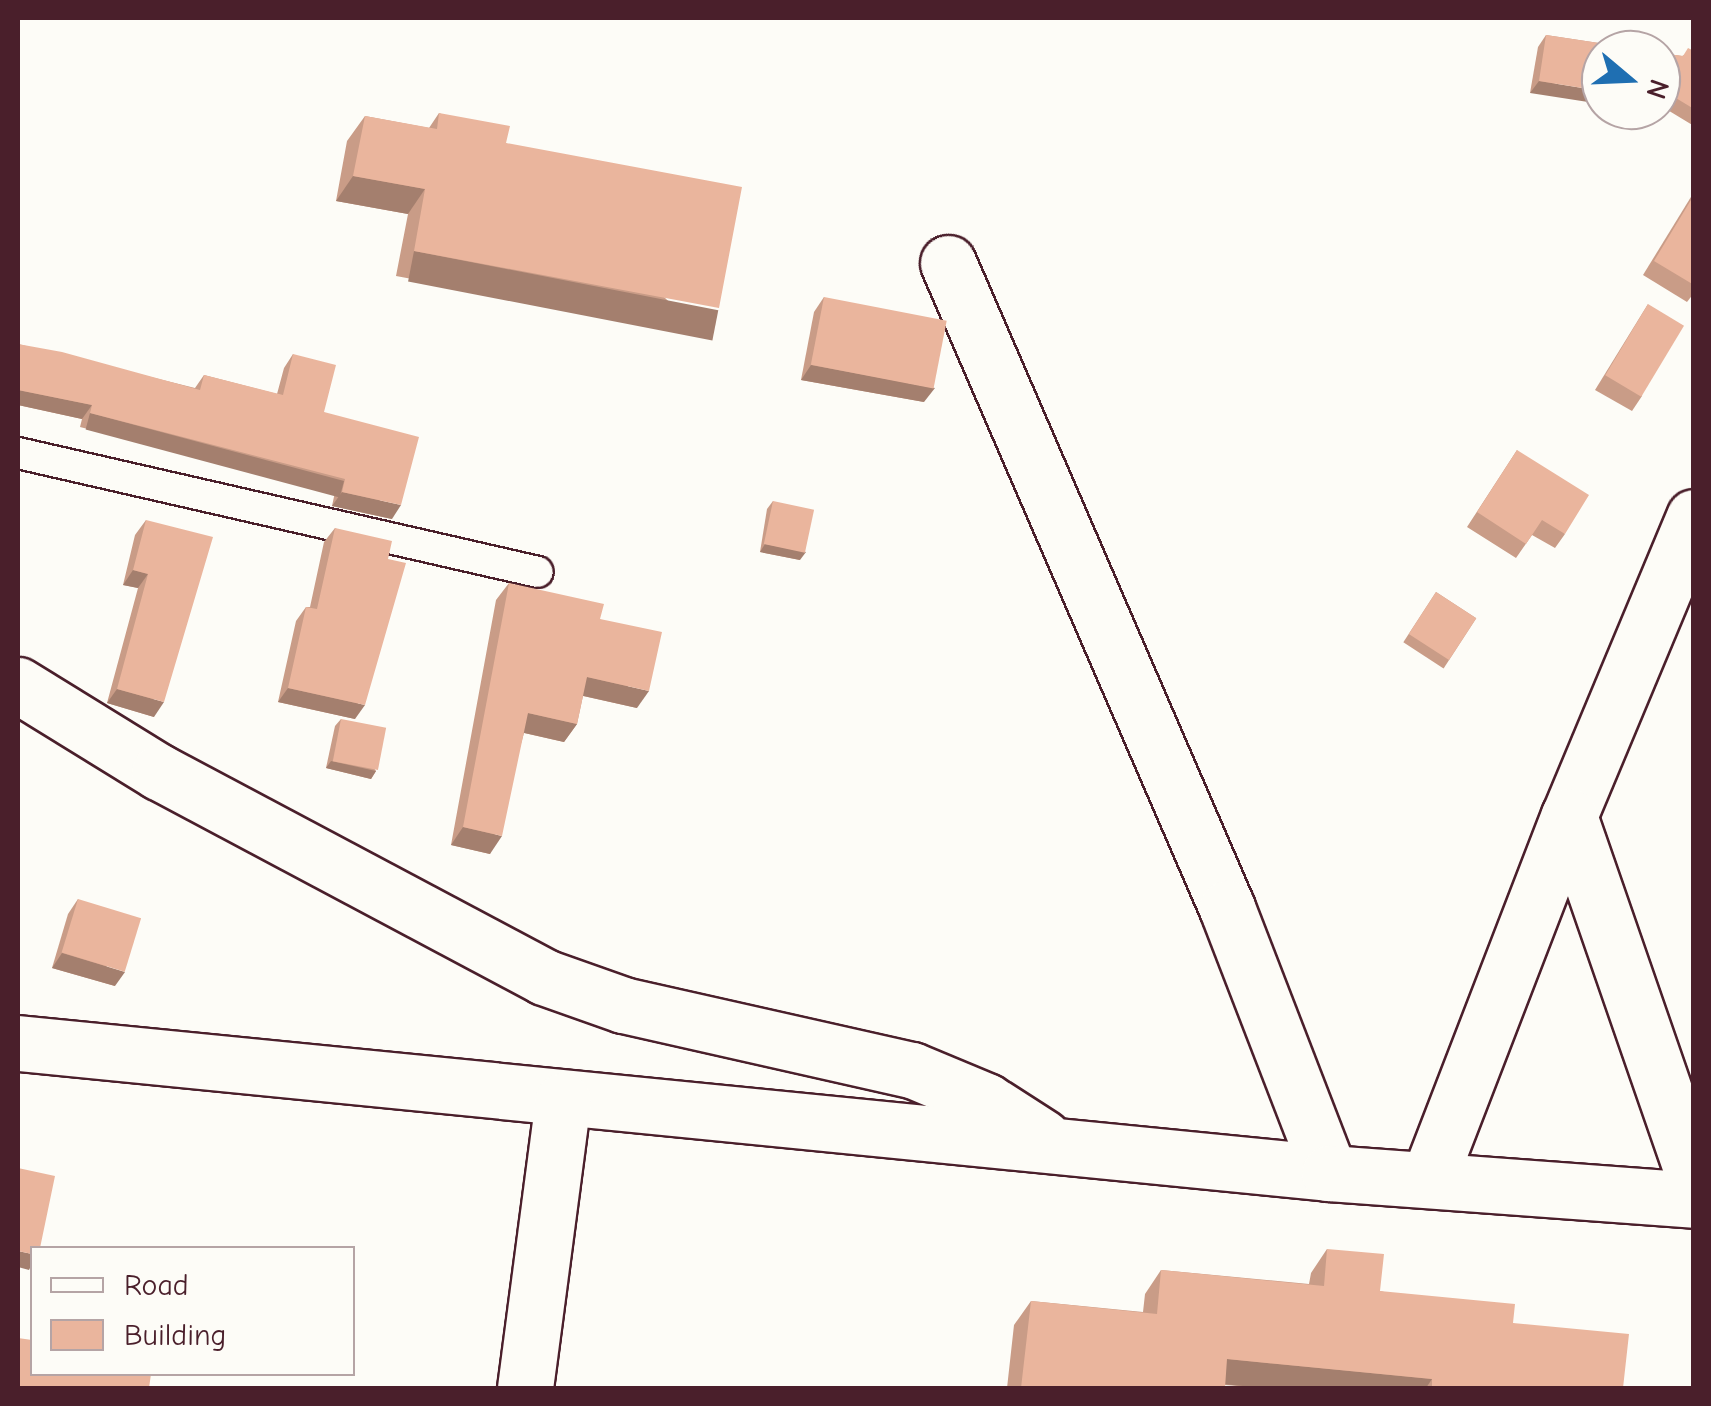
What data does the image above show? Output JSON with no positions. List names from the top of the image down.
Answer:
{
  "legend": ["Road", "Building"],
  "north": "right"
}
